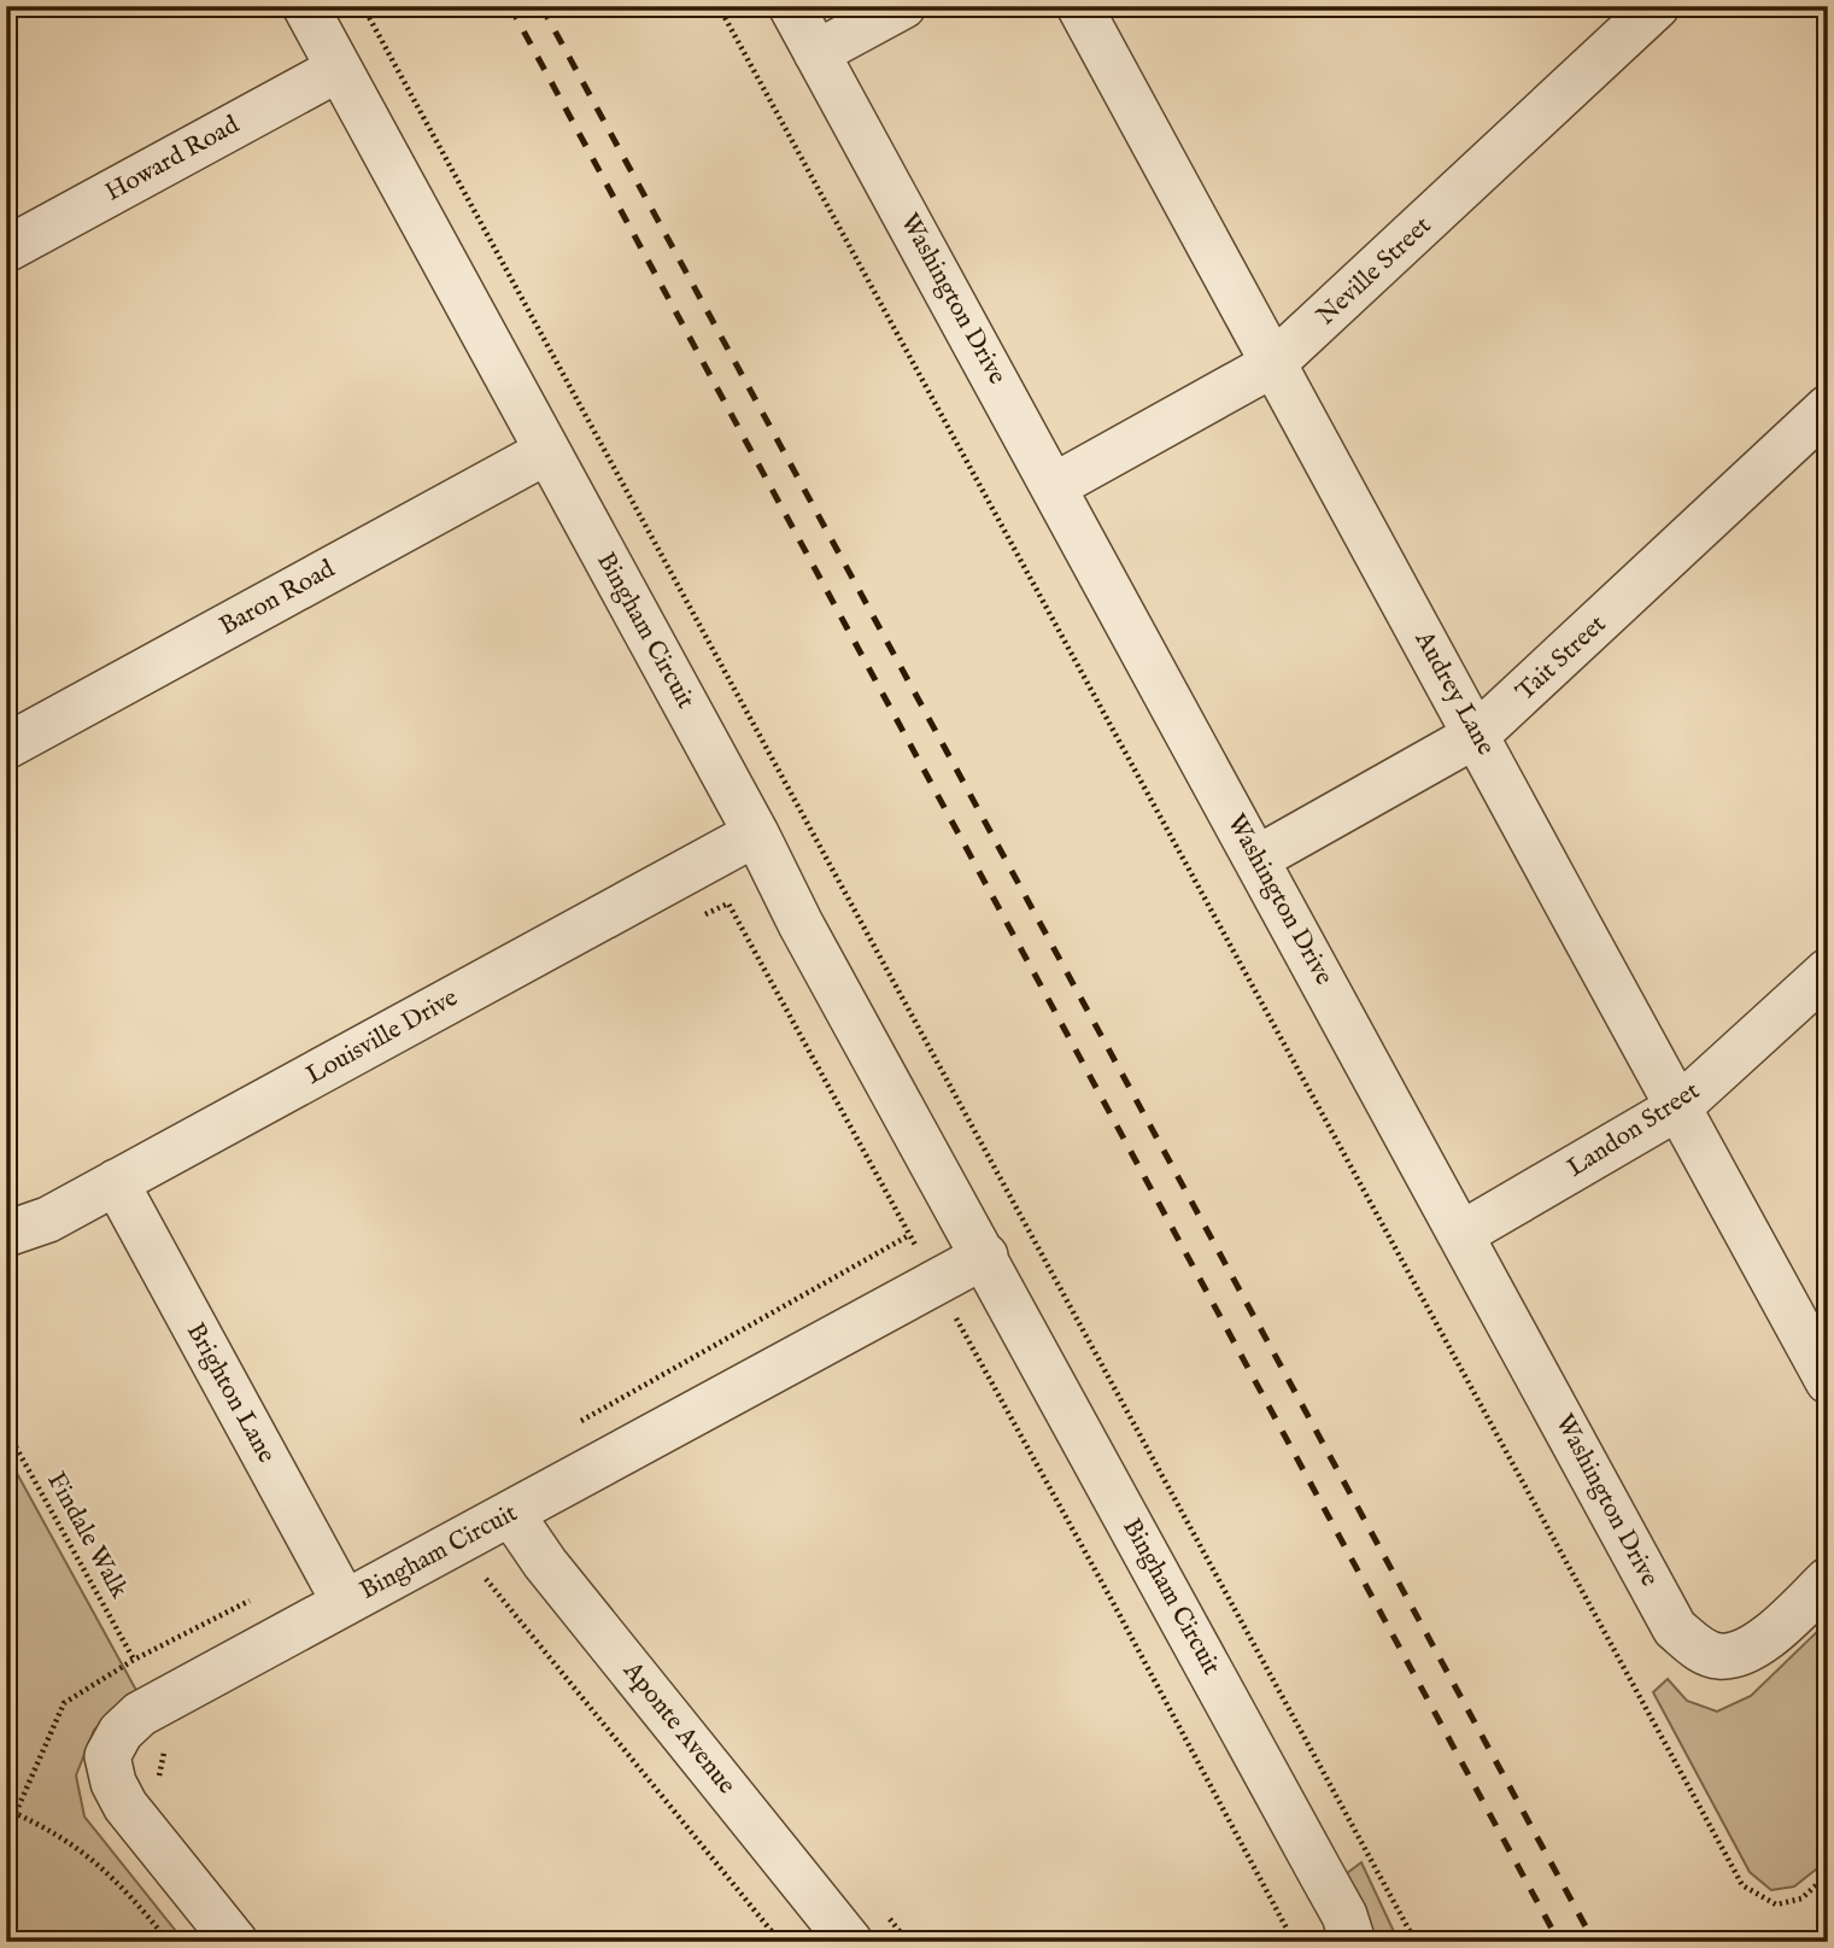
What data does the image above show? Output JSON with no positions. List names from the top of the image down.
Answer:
{
  "streets": {
    "street": [
      "Howard Road",
      "Neville Street",
      "Washington Drive",
      "Baron Road",
      "Bingham Circuit",
      "Tait Street",
      "Audrey Lane",
      "Louisville Drive",
      "Landon Street",
      "Brighton Lane",
      "Aponte Avenue"
    ],
    "path": ["Findale Walk"]
  },
  "crossings": [
    ["Howard Road", "Bingham Circuit"],
    ["Neville Street", "Washington Drive"],
    ["Neville Street", "Audrey Lane"],
    ["Washington Drive", "Tait Street"],
    ["Washington Drive", "Landon Street"],
    ["Baron Road", "Bingham Circuit"],
    ["Bingham Circuit", "Louisville Drive"],
    ["Bingham Circuit", "Brighton Lane"],
    ["Bingham Circuit", "Aponte Avenue"],
    ["Tait Street", "Audrey Lane"],
    ["Audrey Lane", "Landon Street"],
    ["Louisville Drive", "Brighton Lane"]
  ]
}
